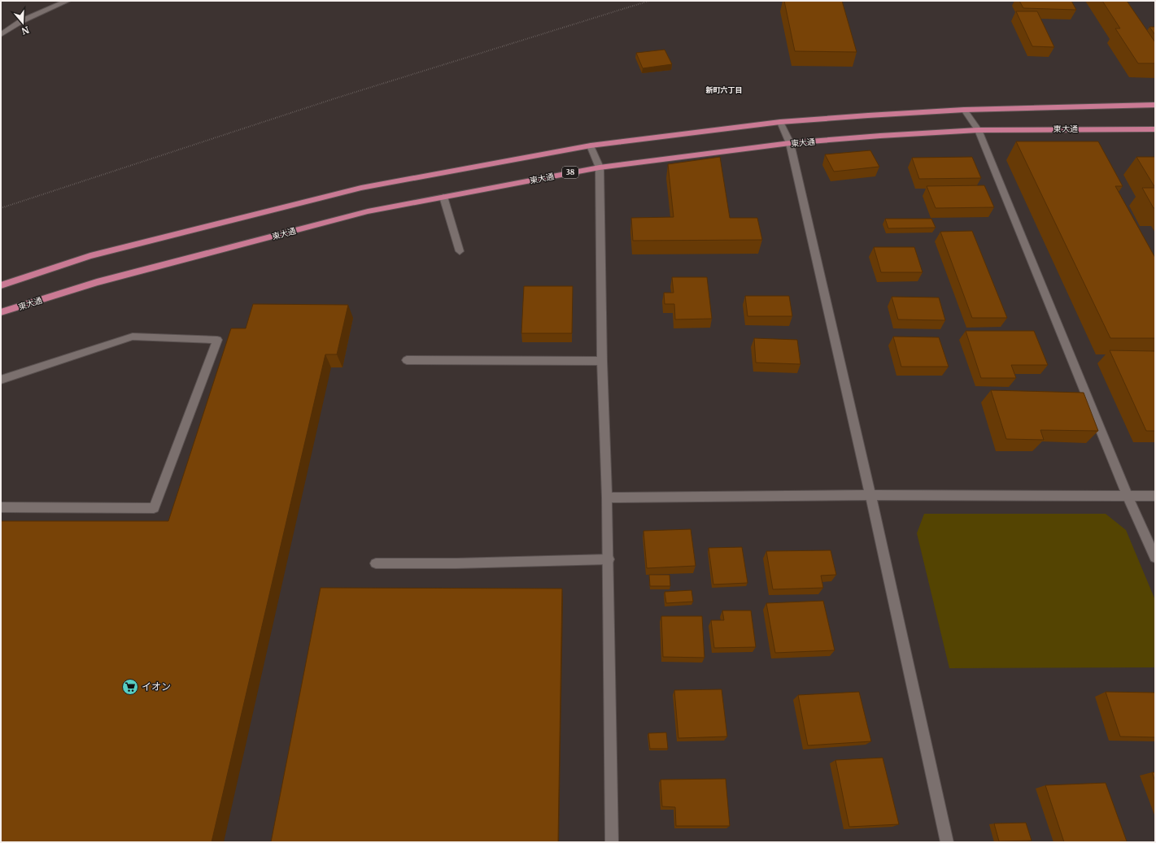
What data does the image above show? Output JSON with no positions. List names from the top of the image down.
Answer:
{
  "streets": {
    "highway": ["東大通", "38"]
  },
  "districts": ["新町六丁目"],
  "places": {
    "supermarket": ["イオン"]
  },
  "north": "bottom"
}
